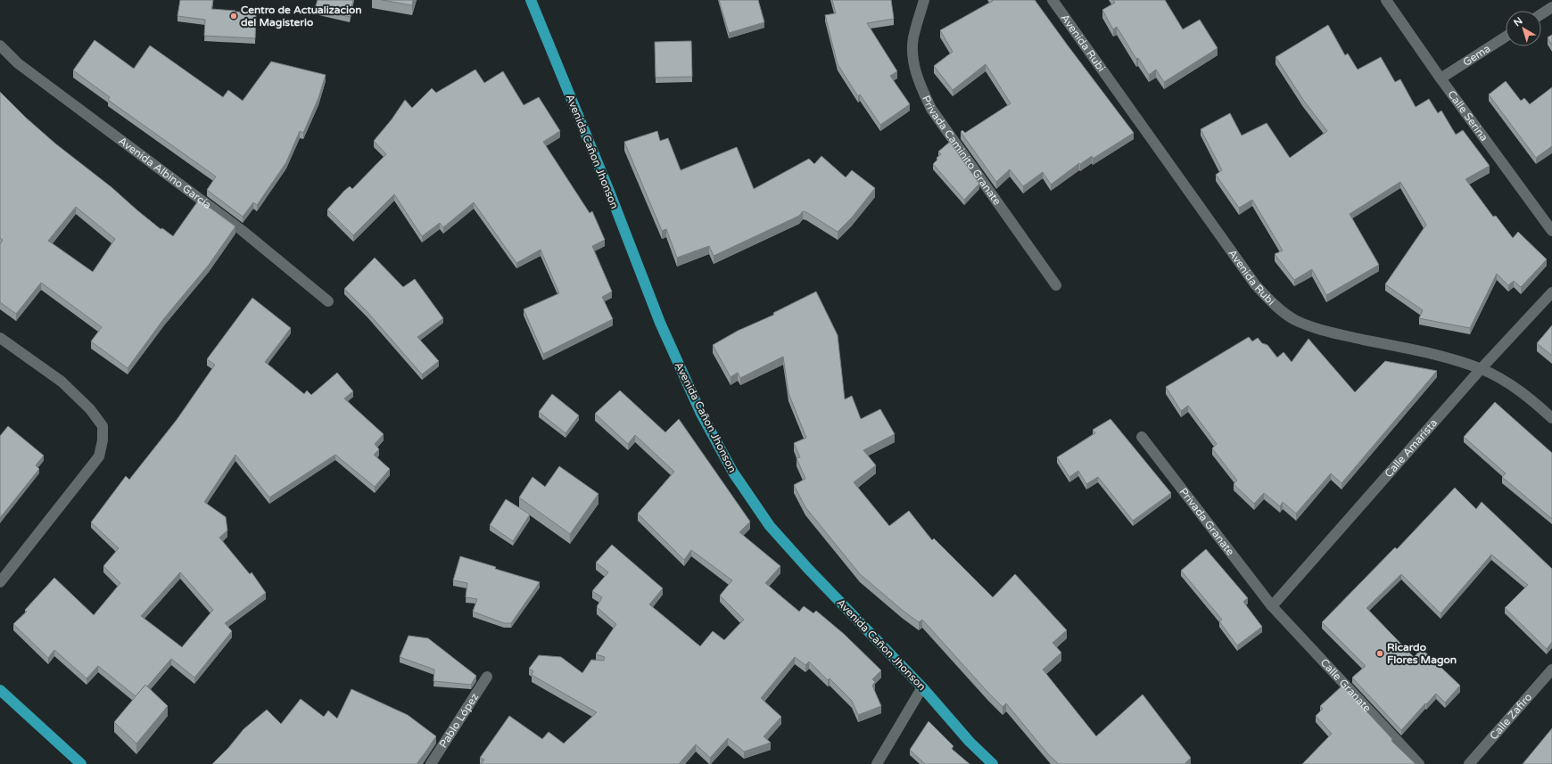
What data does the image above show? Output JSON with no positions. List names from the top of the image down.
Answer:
{
  "streets": {
    "main road": ["Avenida Cañon Jhonson"],
    "street": [
      "Avenida Rubi",
      "Gema",
      "Calle Serina",
      "Privada Caminito Granate",
      "Avenida Albino García",
      "Calle Amarista",
      "Privada Granate",
      "Calle Granate",
      "Calle Zafiro",
      "Pablo López"
    ]
  },
  "crossings": [
    ["Avenida Rubi", "Calle Amarista"],
    ["Gema", "Calle Serina"],
    ["Calle Amarista", "Privada Granate"],
    ["Calle Amarista", "Calle Granate"],
    ["Privada Granate", "Calle Granate"]
  ],
  "places": ["Centro de Actualizacion del Magisterio", "Ricardo Flores Magon"],
  "north": "top left"
}
